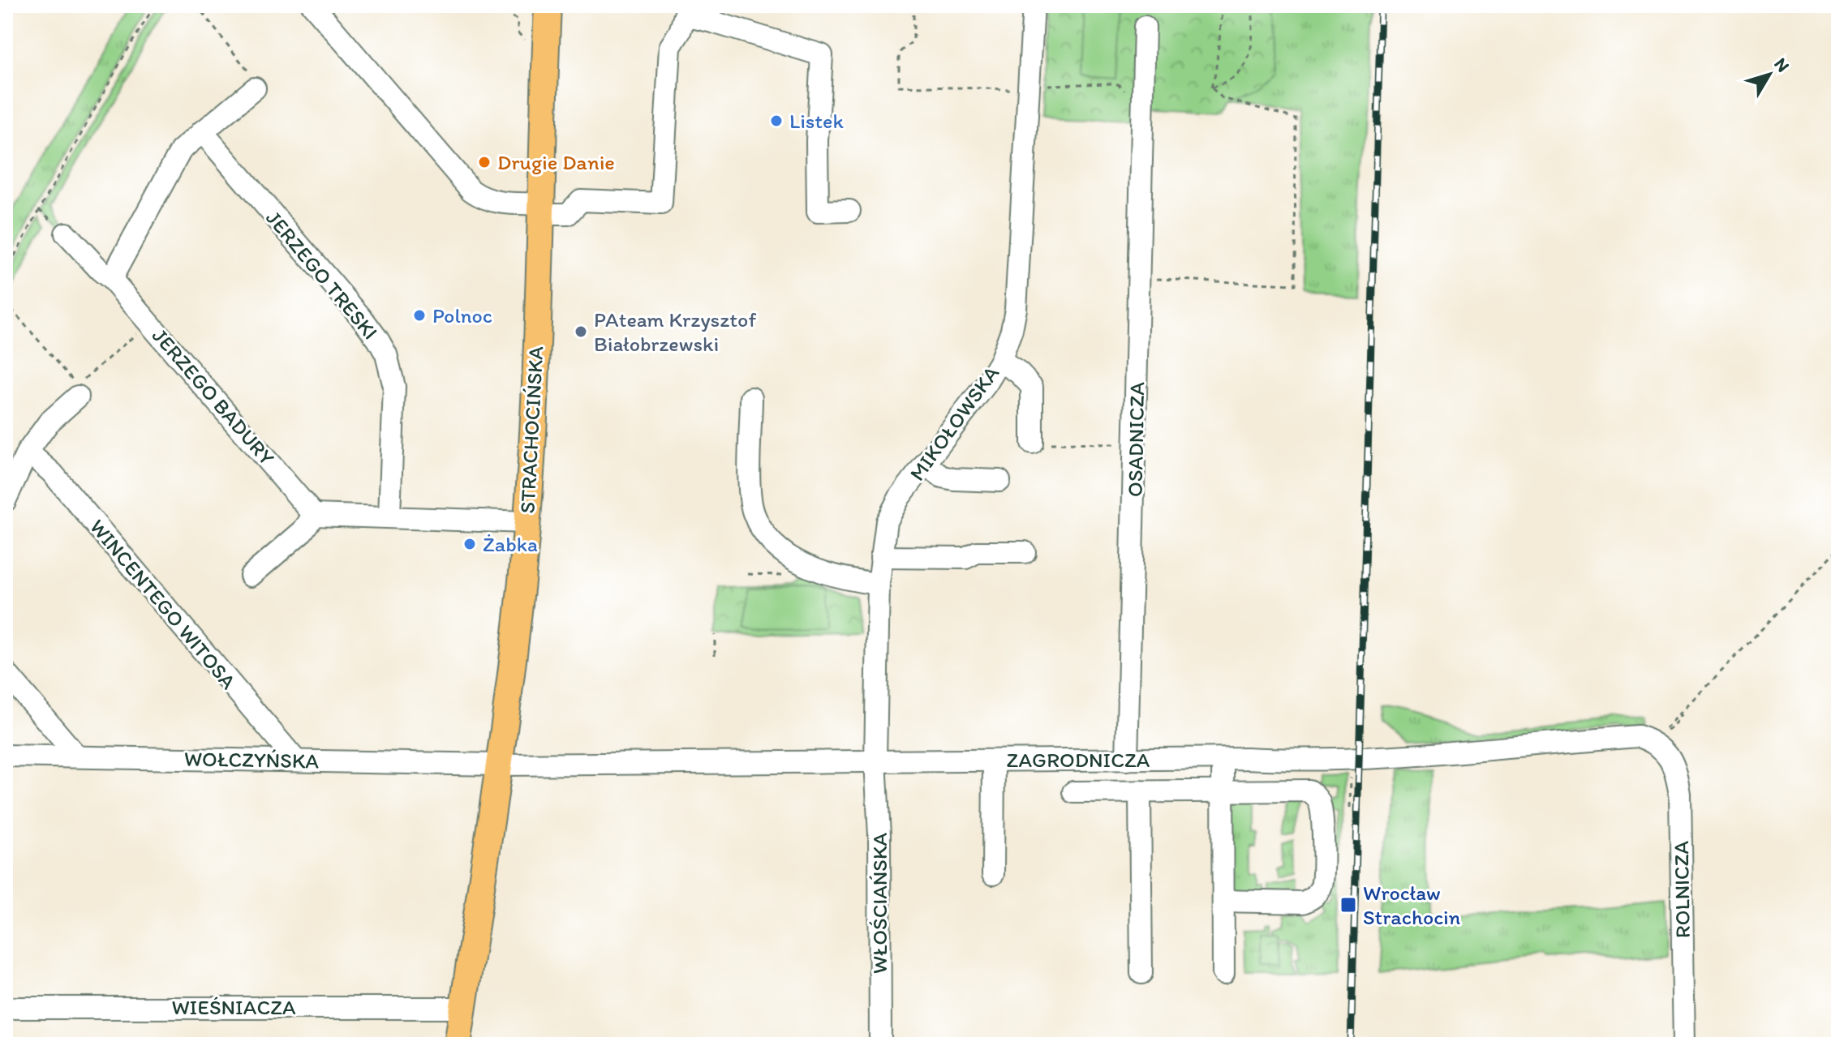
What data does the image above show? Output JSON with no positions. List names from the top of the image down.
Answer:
{
  "streets": {
    "main road": ["STRACHOCIŃSKA"],
    "street": [
      "JERZEGO TRESKI",
      "JERZEGO BADURY",
      "MIKOŁOWSKA",
      "OSADNICZA",
      "WINCENTEGO WITOSA",
      "WOŁCZYŃSKA",
      "ZAGRODNICZA",
      "ROLNICZA",
      "WŁOŚCIAŃSKA",
      "WIEŚNIACZA"
    ]
  },
  "crossings": [
    ["MIKOŁOWSKA", "ZAGRODNICZA"],
    ["MIKOŁOWSKA", "WŁOŚCIAŃSKA"],
    ["STRACHOCIŃSKA", "WOŁCZYŃSKA"],
    ["STRACHOCIŃSKA", "ZAGRODNICZA"],
    ["STRACHOCIŃSKA", "WIEŚNIACZA"],
    ["OSADNICZA", "ZAGRODNICZA"],
    ["WINCENTEGO WITOSA", "WOŁCZYŃSKA"],
    ["WOŁCZYŃSKA", "ZAGRODNICZA"],
    ["ZAGRODNICZA", "ROLNICZA"],
    ["ZAGRODNICZA", "WŁOŚCIAŃSKA"]
  ],
  "places": {
    "other": [
      "Listek",
      "Drugie Danie",
      "Polnoc",
      "PAteam Krzysztof Białobrzewski",
      "Żabka"
    ],
    "transit": ["Wrocław Strachocin"]
  },
  "north": "top right"
}
